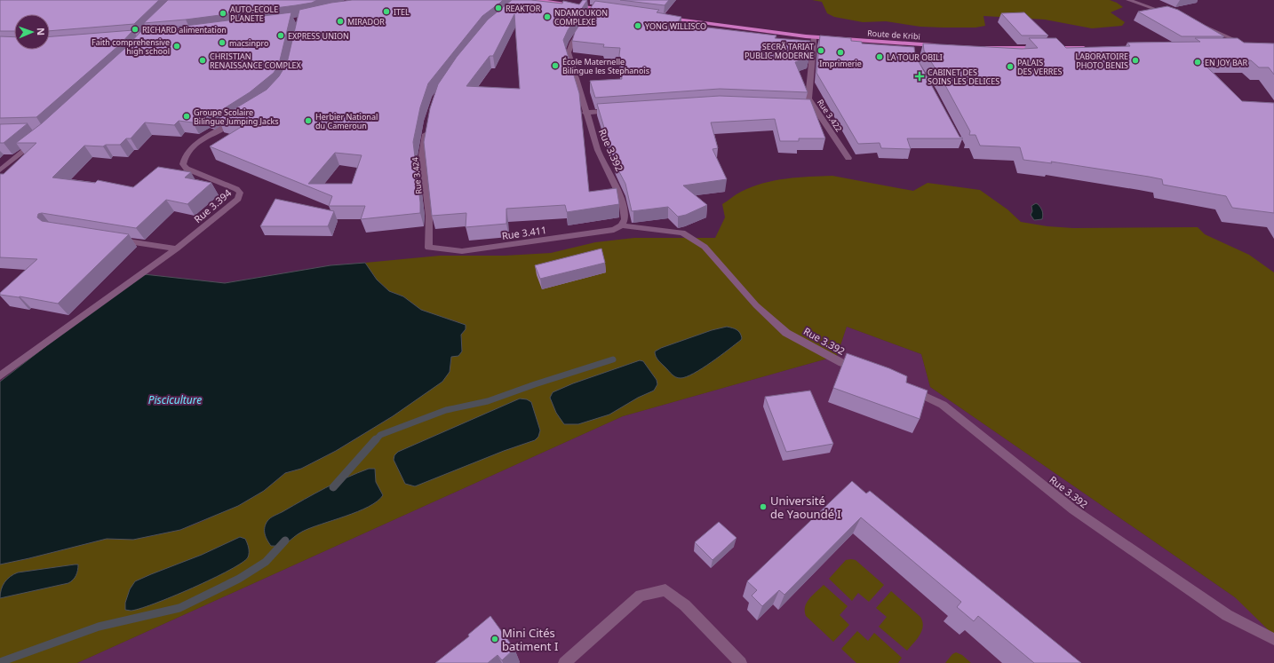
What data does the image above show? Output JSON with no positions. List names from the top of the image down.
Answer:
{
  "streets": {
    "main road": ["Route de Kribi"],
    "street": [
      "Rue 3.422",
      "Rue 3.392",
      "Rue 3.424",
      "Rue 3.394",
      "Rue 3.411"
    ]
  },
  "crossings": [
    ["Route de Kribi", "Rue 3.422"],
    ["Rue 3.392", "Rue 3.411"],
    ["Rue 3.424", "Rue 3.411"]
  ],
  "water": ["Pisciculture"],
  "places": {
    "other": [
      "REAKTOR",
      "ITEL",
      "AUTO-ECOLE PLANETE",
      "NDAMOUKON COMPLEXE",
      "MIRADOR",
      "YONG WILLISCO",
      "RICHARD alimentation",
      "EXPRESS UNION",
      "macsinpro",
      "Faith comprehensive high school",
      "SECRÃ TARIAT PUBLIC MODERNE",
      "Imprimerie",
      "LA TOUR OBILI",
      "CHRISTIAN RENAISSANCE COMPLEX",
      "LABORATOIRE PHOTO BENIS",
      "EN JOY BAR",
      "École Maternelle Bilingue les Stephanois",
      "PALAIS DES VERRES",
      "Groupe Scolaire Bilingue Jumping Jacks",
      "Herbier National du Cameroun",
      "Université de Yaoundé I",
      "Mini Cités batiment I"
    ],
    "health": ["CABINET DES SOINS LES DELICES"]
  },
  "north": "right"
}
